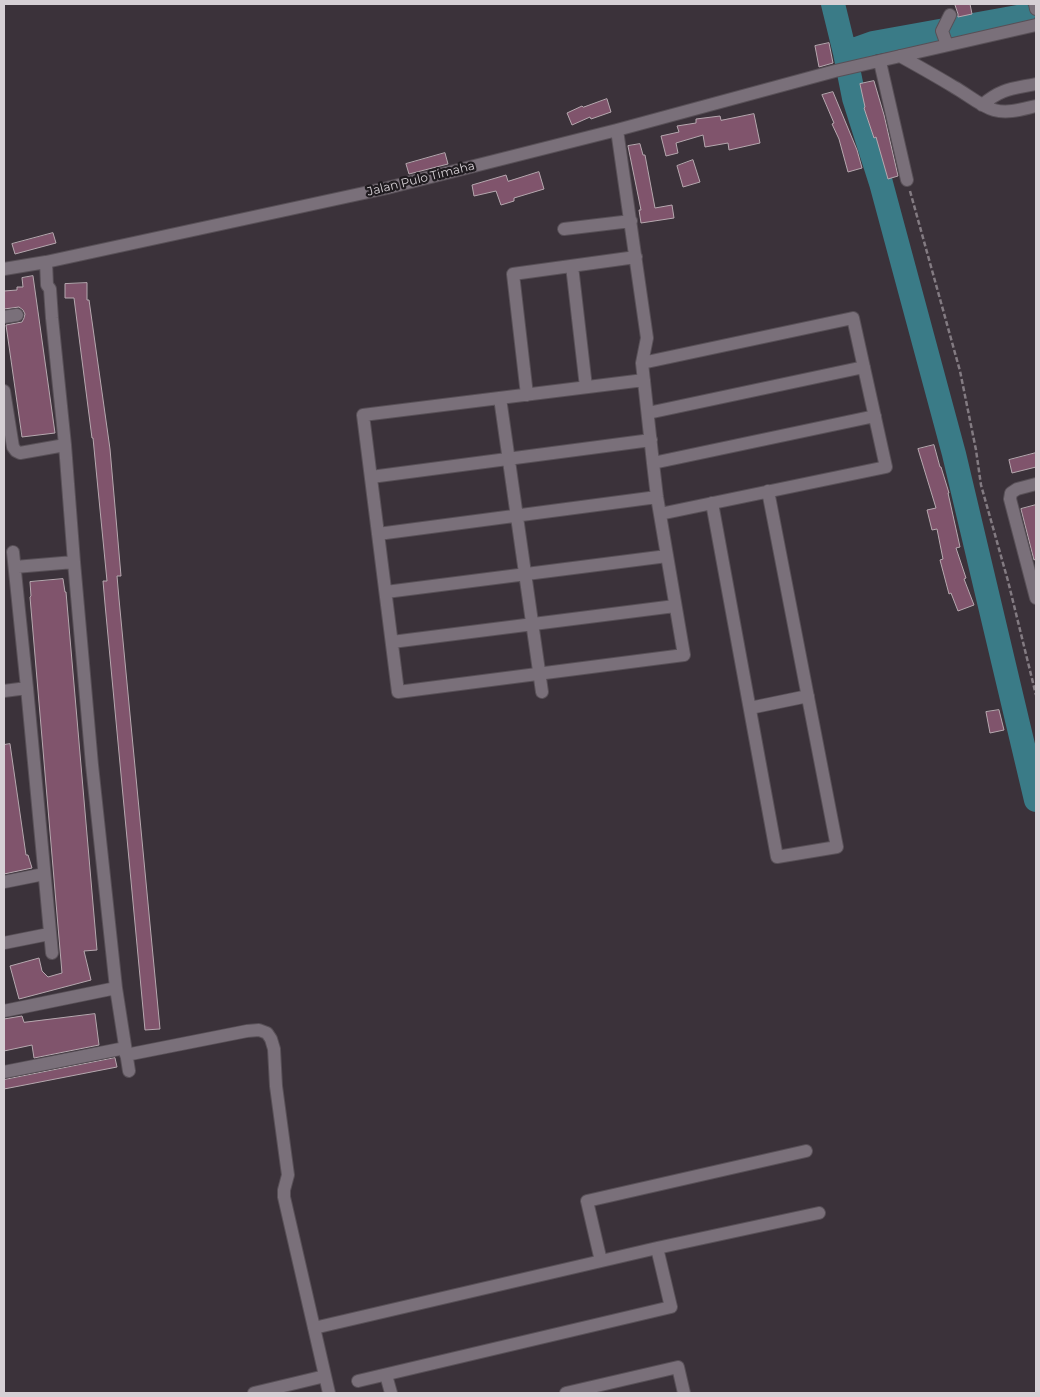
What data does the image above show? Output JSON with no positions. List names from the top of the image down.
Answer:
{
  "streets": {
    "street": ["Jalan Pulo Timaha"]
  }
}
